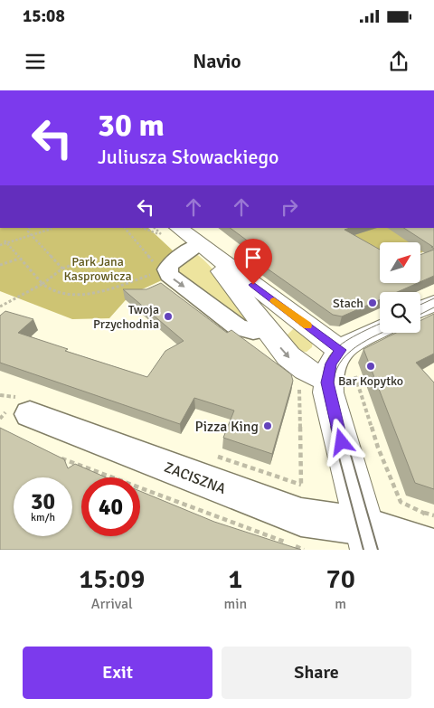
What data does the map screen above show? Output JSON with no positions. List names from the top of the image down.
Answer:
{
  "streets": {
    "street": ["ZACISZNA"]
  },
  "parks": ["Park Jana Kasprowicza"],
  "places": [
    "Stach",
    "Twoja Przychodnia",
    "Bar Kopytko",
    "Pizza King"
  ],
  "north": "top right",
  "page": {
    "status": "15:08",
    "header": "Navio",
    "turn": ["30 m", "Juliusza Słowackiego"],
    "speed": "30 km/h",
    "limit": "40",
    "eta": [
      "15:09",
      "Arrival",
      "1",
      "min",
      "70",
      "m"
    ],
    "buttons": ["Exit", "Share"]
  }
}
